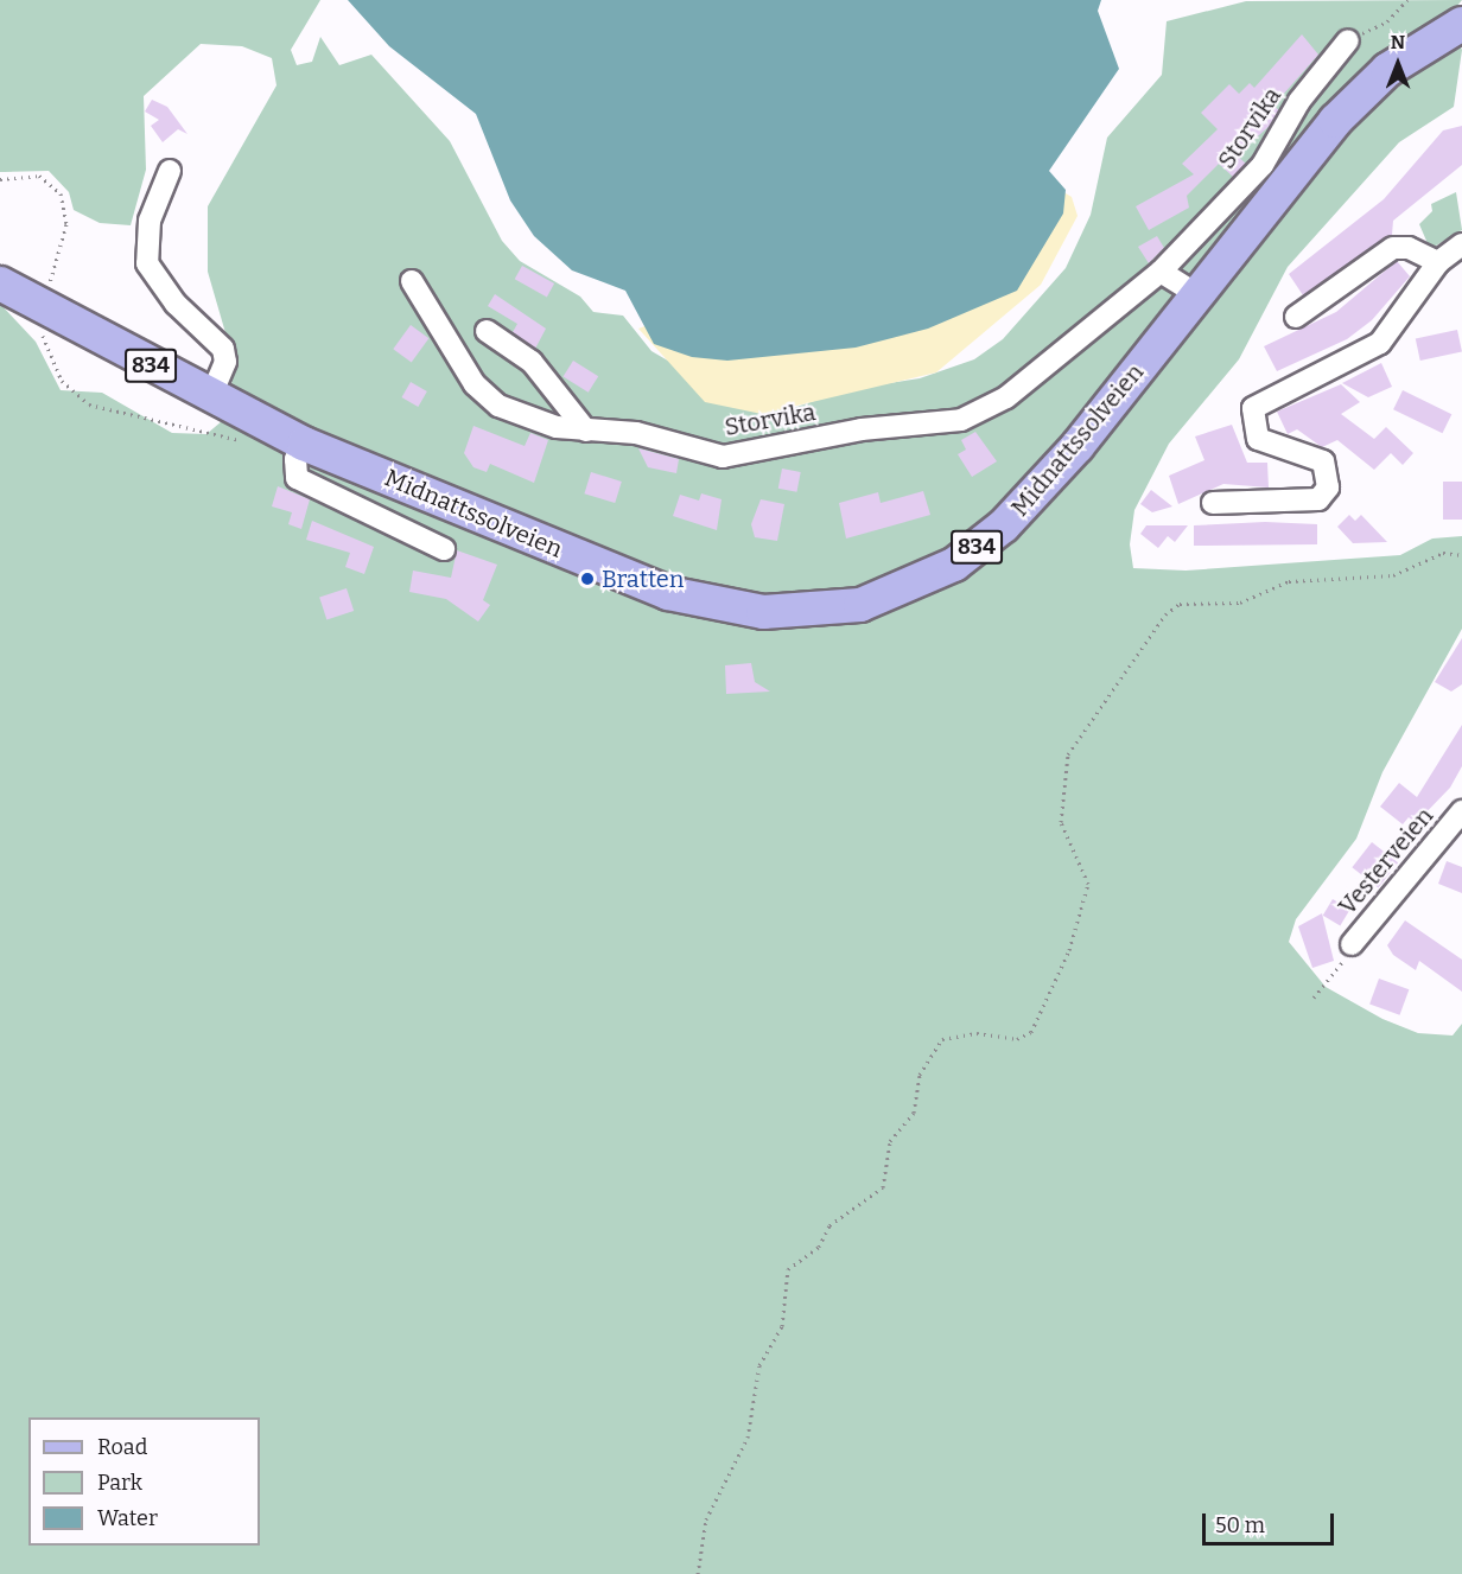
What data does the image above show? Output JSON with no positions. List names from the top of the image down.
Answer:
{
  "streets": {
    "main road": ["834", "Midnattssolveien"],
    "street": ["Storvika", "Vesterveien"]
  },
  "places": ["Bratten"],
  "legend": ["Road", "Park", "Water"],
  "scale_bar": "50 m",
  "north": "top"
}
